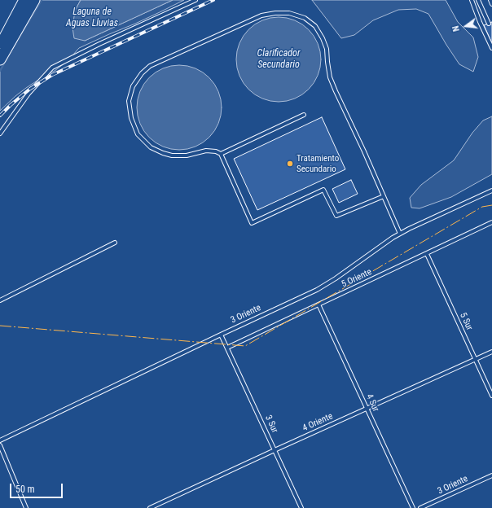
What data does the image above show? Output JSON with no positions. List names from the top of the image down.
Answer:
{
  "streets": {
    "lane": [
      "5 Oriente",
      "3 Oriente",
      "5 Sur",
      "4 Sur",
      "4 Oriente",
      "3 Sur"
    ]
  },
  "crossings": [
    ["5 Oriente", "5 Sur"],
    ["5 Oriente", "4 Sur"],
    ["5 Oriente", "3 Sur"],
    ["3 Oriente", "3 Sur"],
    ["5 Sur", "4 Oriente"],
    ["4 Sur", "4 Oriente"],
    ["4 Oriente", "3 Sur"]
  ],
  "water": ["Laguna de Aguas Lluvias", "Clarificador Secundario"],
  "places": ["Tratamiento Secundario"],
  "scale_bar": "50 m",
  "north": "left"
}
